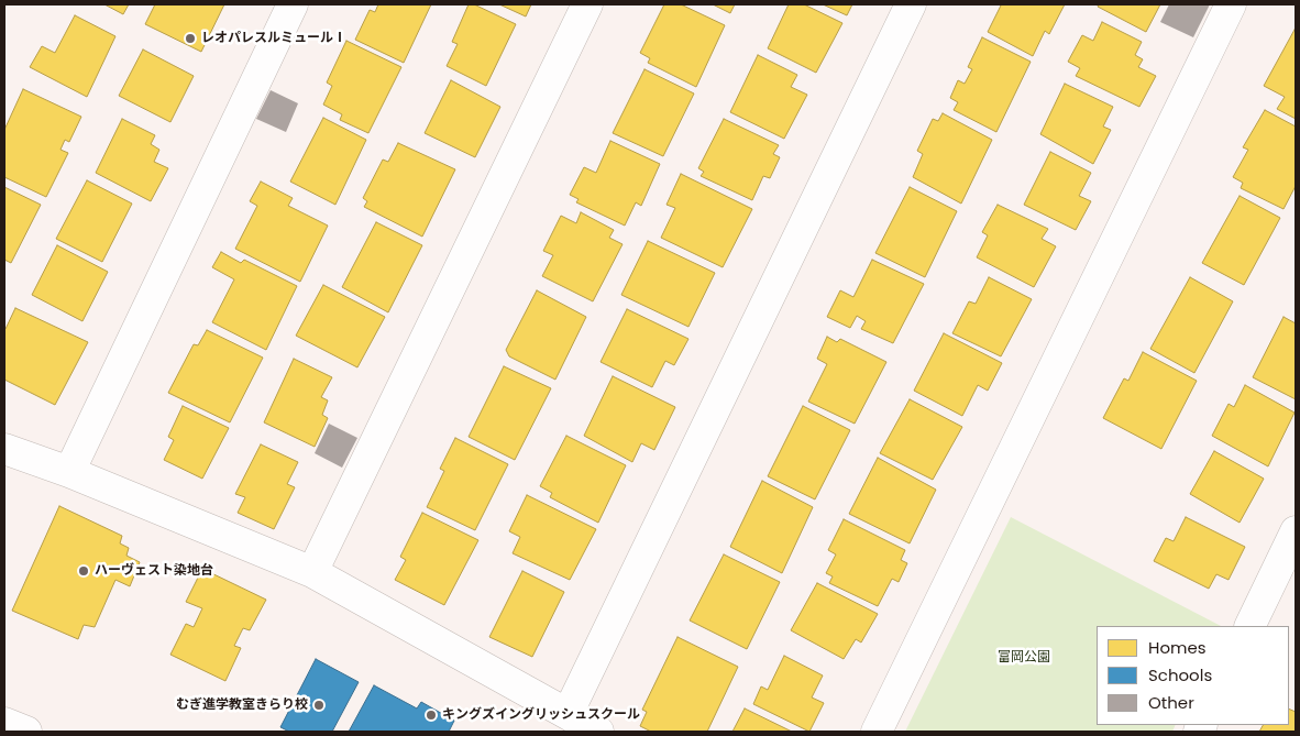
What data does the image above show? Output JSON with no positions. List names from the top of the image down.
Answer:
{
  "parks": ["富岡公園"],
  "places": [
    "レオパレスルミュールⅠ",
    "ハーヴェスト染地台",
    "むぎ進学教室きらり校",
    "キングズイングリッシュスクール"
  ],
  "legend": ["Homes", "Schools", "Other"]
}
